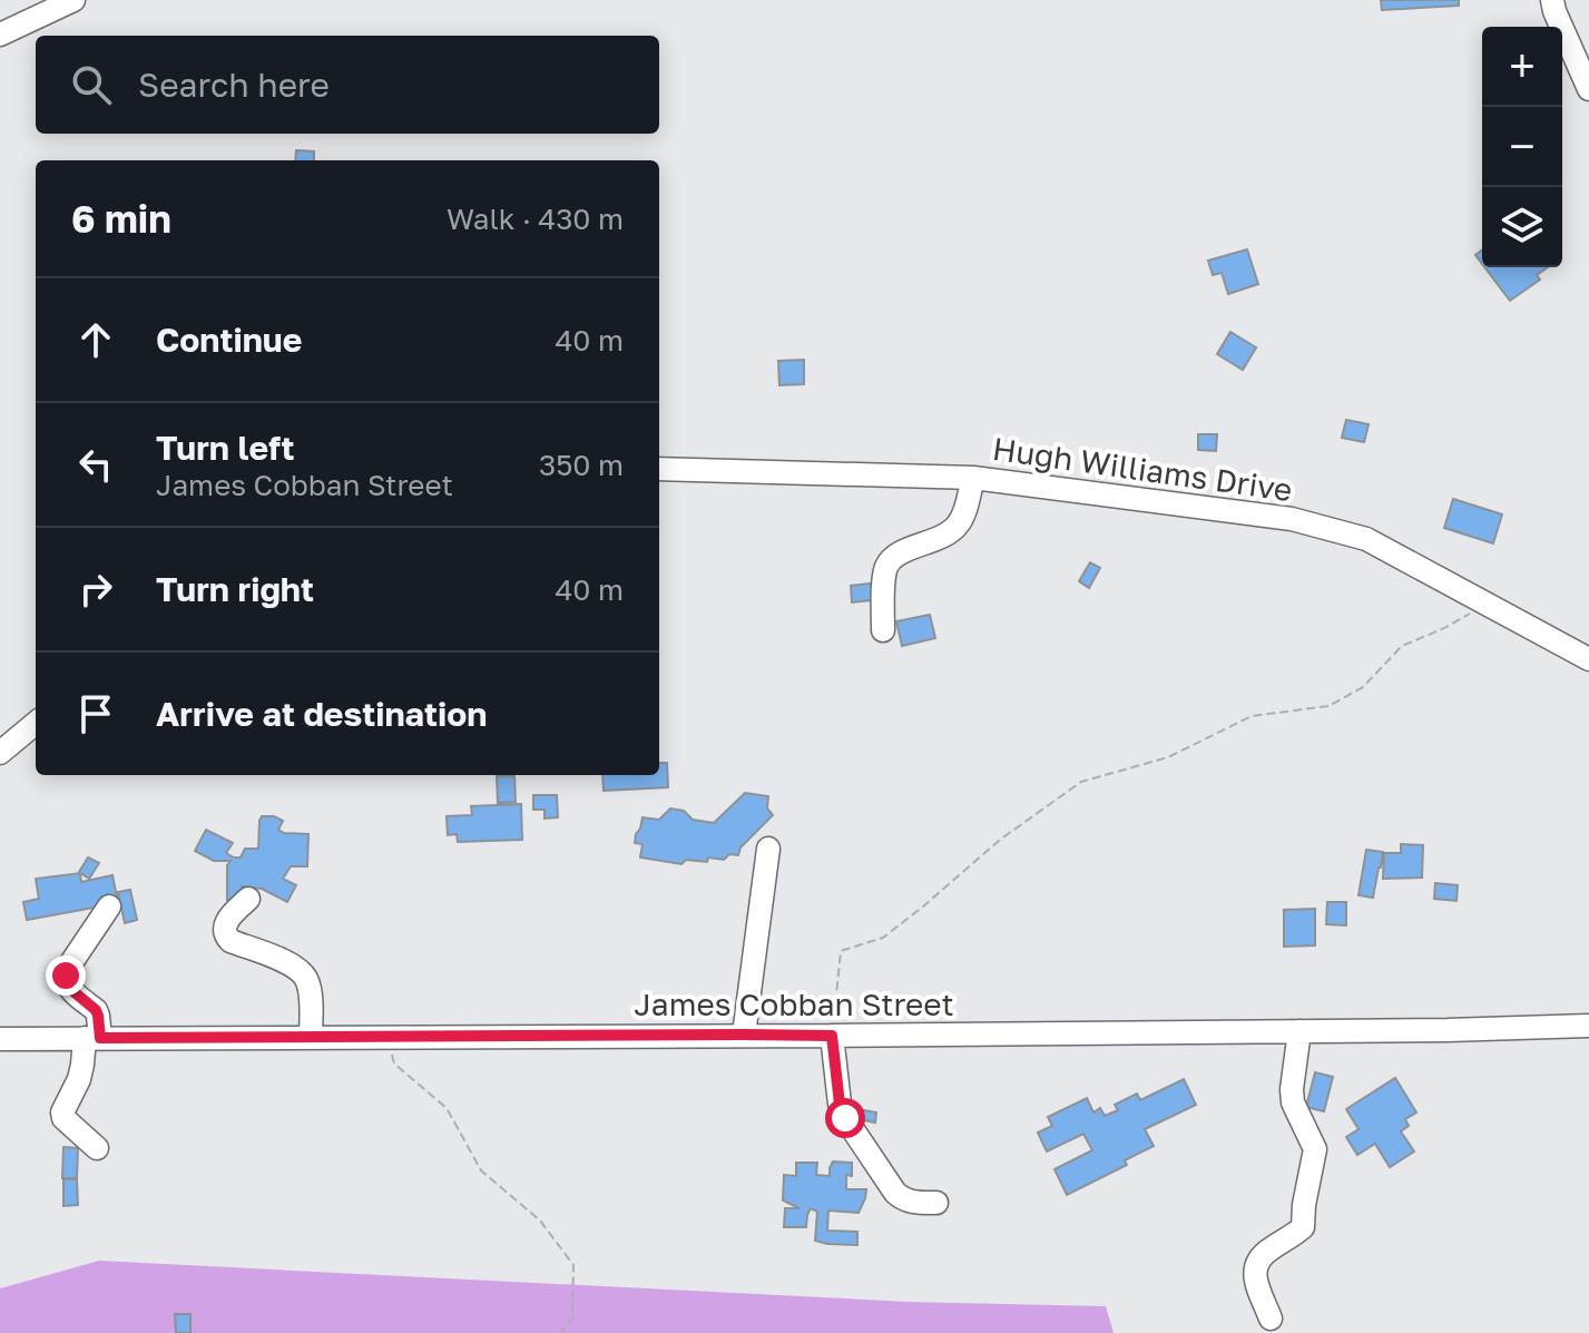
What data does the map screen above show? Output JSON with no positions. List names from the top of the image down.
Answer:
{
  "streets": {
    "street": ["Hugh Williams Drive", "James Cobban Street"]
  },
  "page": {
    "map_buttons": ["+", "−"],
    "search": "Search here",
    "heading": ["6 min", "Walk · 430 m"],
    "list": [
      ["Continue", "40 m"],
      ["Turn left", "James Cobban Street", "350 m"],
      ["Turn right", "40 m"],
      "Arrive at destination"
    ]
  }
}
